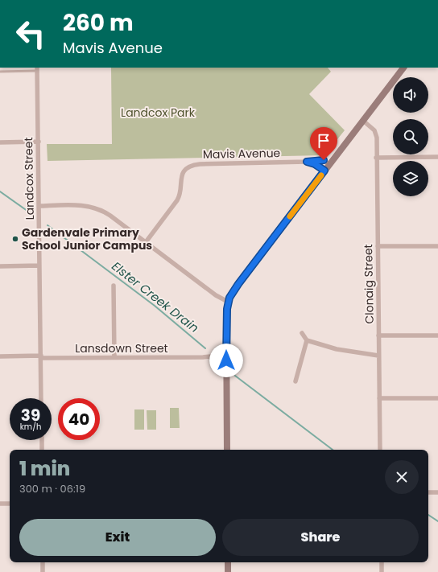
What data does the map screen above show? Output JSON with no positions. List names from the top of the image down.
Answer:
{
  "streets": {
    "street": [
      "Mavis Avenue",
      "Landcox Street",
      "Clonaig Street",
      "Lansdown Street"
    ]
  },
  "crossings": [
    ["Landcox Street", "Lansdown Street"]
  ],
  "water": ["Elster Creek Drain"],
  "parks": ["Landcox Park"],
  "places": ["Gardenvale Primary School Junior Campus"],
  "page": {
    "turn": ["260 m", "Mavis Avenue"],
    "speed": "39 km/h",
    "limit": "40",
    "heading": ["1 min", "300 m · 06:19"],
    "buttons": ["Exit", "Share"]
  }
}
